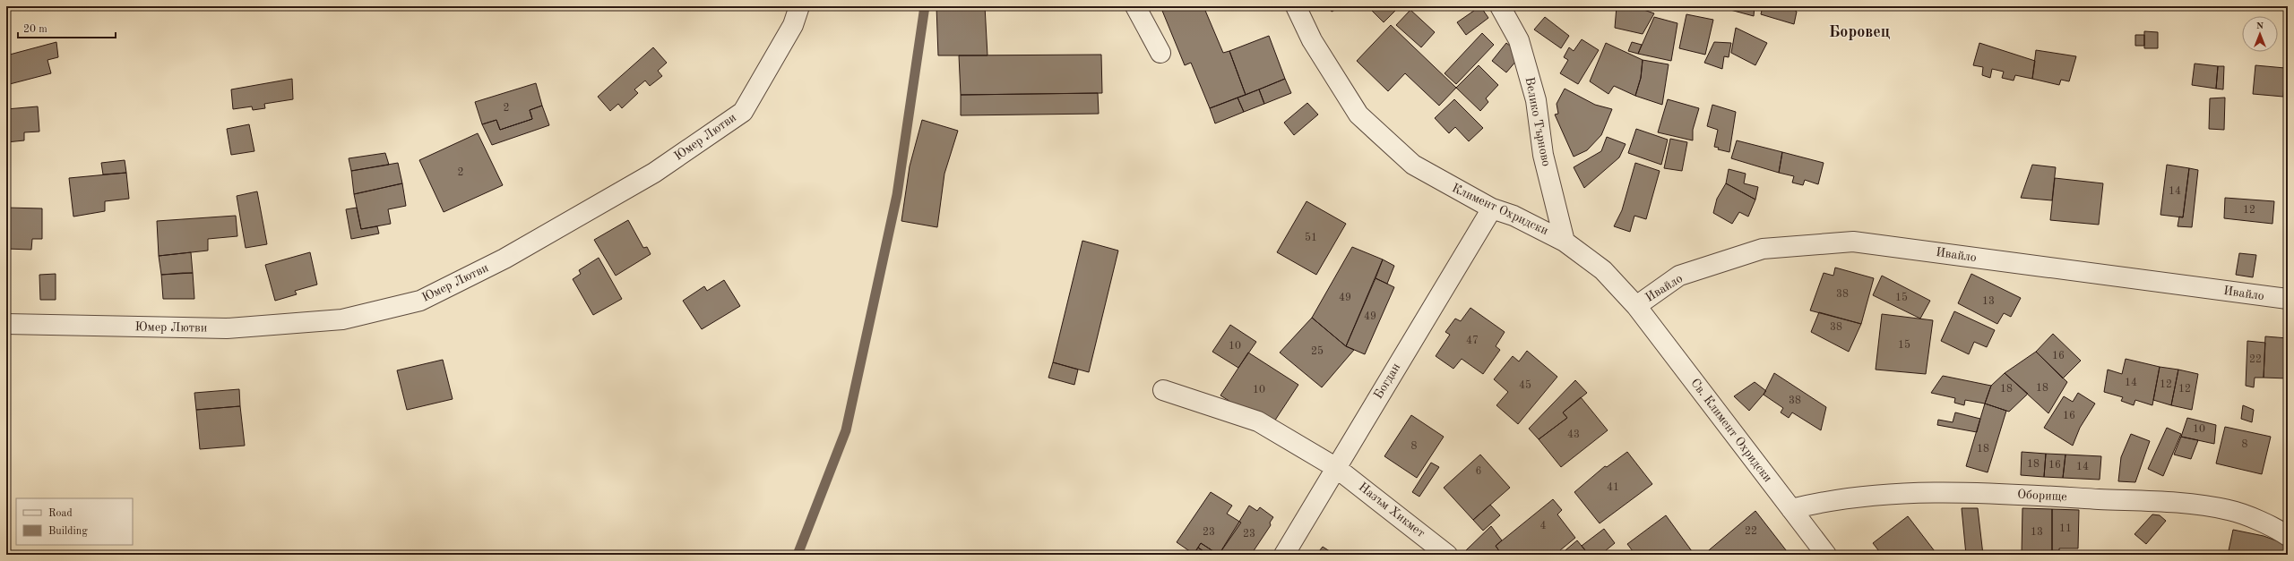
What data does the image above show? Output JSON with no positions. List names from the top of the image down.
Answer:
{
  "streets": {
    "street": [
      "Велико Търново",
      "Юмер Лютви",
      "Климент Охридски",
      "Ивайло",
      "Богдан",
      "Св. Климент Охридски",
      "Оборище",
      "Назъм Хикмет"
    ]
  },
  "crossings": [
    ["Велико Търново", "Климент Охридски"],
    ["Климент Охридски", "Ивайло"],
    ["Климент Охридски", "Богдан"],
    ["Климент Охридски", "Св. Климент Охридски"],
    ["Ивайло", "Св. Климент Охридски"],
    ["Богдан", "Назъм Хикмет"],
    ["Св. Климент Охридски", "Оборище"]
  ],
  "districts": ["Боровец"],
  "house_numbers": [
    "2",
    "2",
    "14",
    "12",
    "51",
    "38",
    "49",
    "15",
    "13",
    "49",
    "38",
    "47",
    "15",
    "10",
    "25",
    "16",
    "22",
    "14",
    "12",
    "45",
    "18",
    "18",
    "12",
    "10",
    "38",
    "16",
    "10",
    "43",
    "8",
    "8",
    "18",
    "18",
    "16",
    "14",
    "6",
    "41",
    "4",
    "11",
    "22",
    "23",
    "13",
    "23"
  ],
  "legend": ["Road", "Building"],
  "scale_bar": "20 m",
  "north": "top"
}
